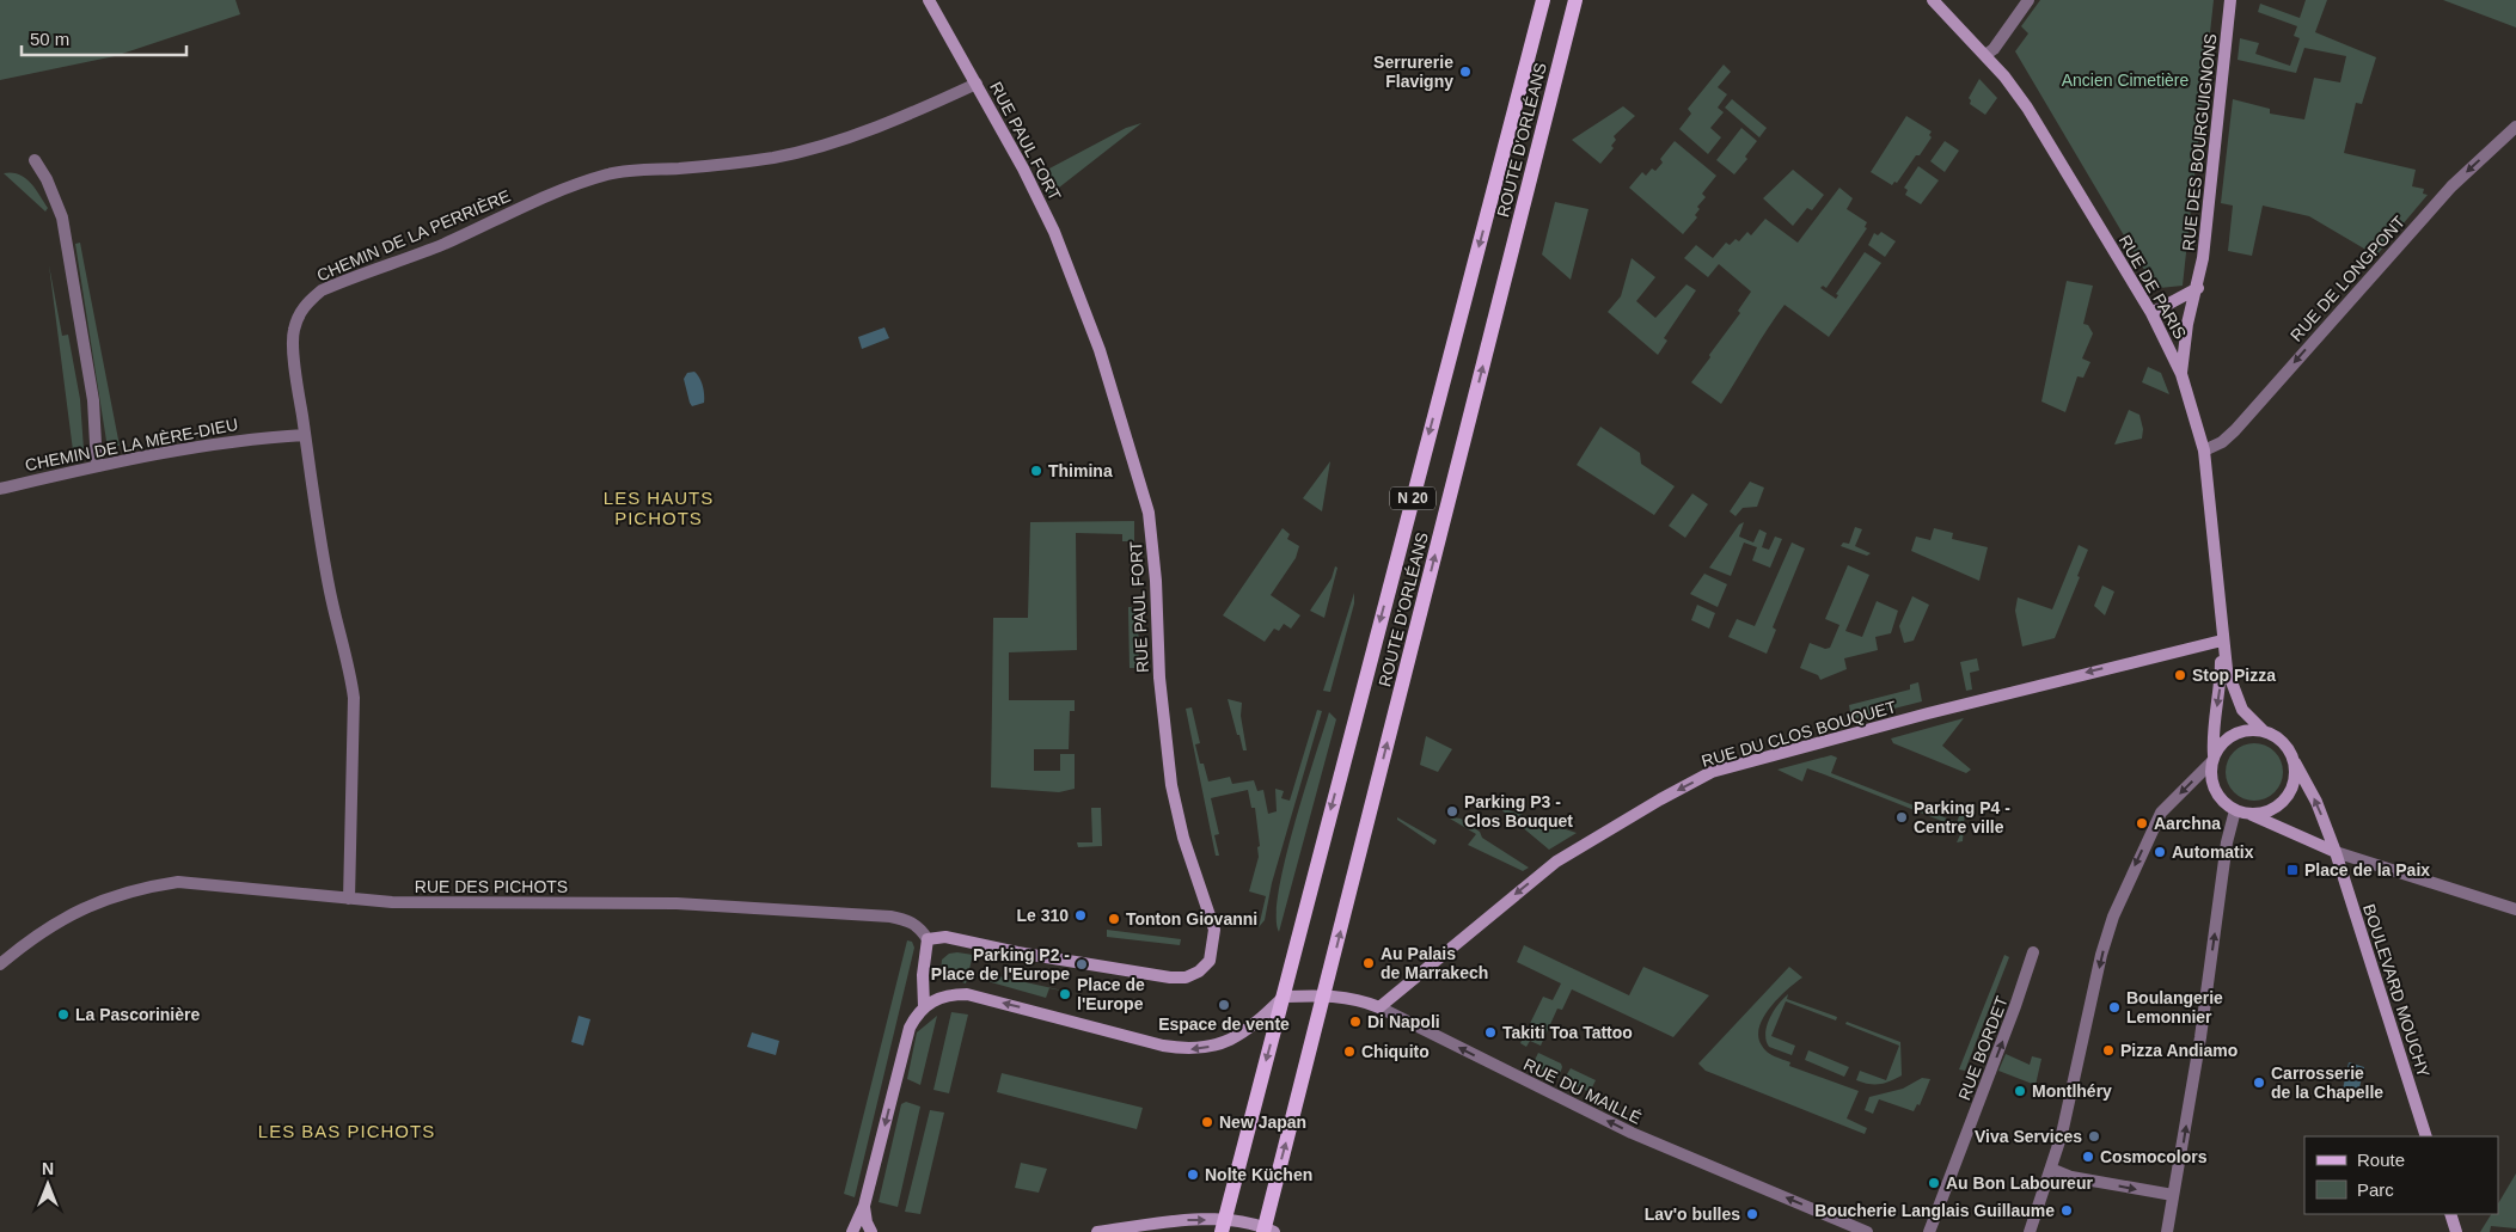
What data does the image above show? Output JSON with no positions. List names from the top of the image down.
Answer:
{
  "streets": {
    "main road": [
      "ROUTE D'ORLÉANS",
      "RUE PAUL FORT",
      "RUE DES BOURGUIGNONS",
      "RUE DE PARIS",
      "N 20",
      "RUE DU CLOS BOUQUET",
      "BOULEVARD MOUCHY",
      "RUE DU MAILLÉ"
    ],
    "street": [
      "CHEMIN DE LA PERRIÈRE",
      "RUE DE LONGPONT",
      "CHEMIN DE LA MÈRE-DIEU",
      "RUE DES PICHOTS",
      "RUE BORDET"
    ]
  },
  "crossings": [
    ["ROUTE D'ORLÉANS", "RUE DU MAILLÉ"],
    ["RUE PAUL FORT", "CHEMIN DE LA PERRIÈRE"],
    ["RUE PAUL FORT", "RUE DES PICHOTS"],
    ["RUE DES BOURGUIGNONS", "RUE DE PARIS"],
    ["CHEMIN DE LA PERRIÈRE", "CHEMIN DE LA MÈRE-DIEU"],
    ["CHEMIN DE LA PERRIÈRE", "RUE DES PICHOTS"],
    ["RUE DE LONGPONT", "RUE DE PARIS"],
    ["RUE DE PARIS", "RUE DU CLOS BOUQUET"],
    ["RUE DE PARIS", "BOULEVARD MOUCHY"],
    ["RUE DU CLOS BOUQUET", "RUE DU MAILLÉ"]
  ],
  "one_way": ["RUE DE LONGPONT", "RUE DU CLOS BOUQUET", "RUE DU MAILLÉ"],
  "districts": ["LES HAUTS PICHOTS", "LES BAS PICHOTS"],
  "parks": ["Ancien Cimetière"],
  "places": {
    "other": [
      "Serrurerie Flavigny",
      "Thimina",
      "Stop Pizza",
      "Parking P3 - Clos Bouquet",
      "Parking P4 - Centre ville",
      "Aarchna",
      "Automatix",
      "Le 310",
      "Tonton Giovanni",
      "Au Palais de Marrakech",
      "Parking P2 - Place de l'Europe",
      "Place de l'Europe",
      "Espace de vente",
      "Boulangerie Lemonnier",
      "La Pascorinière",
      "Di Napoli",
      "Takiti Toa Tattoo",
      "Pizza Andiamo",
      "Chiquito",
      "Carrosserie de la Chapelle",
      "Montlhéry",
      "New Japan",
      "Viva Services",
      "Cosmocolors",
      "Nolte Küchen",
      "Au Bon Laboureur",
      "Boucherie Langlais Guillaume",
      "Lav'o bulles"
    ],
    "transit": ["Place de la Paix"]
  },
  "legend": ["Route", "Parc"],
  "scale_bar": "50 m",
  "north": "top"
}
